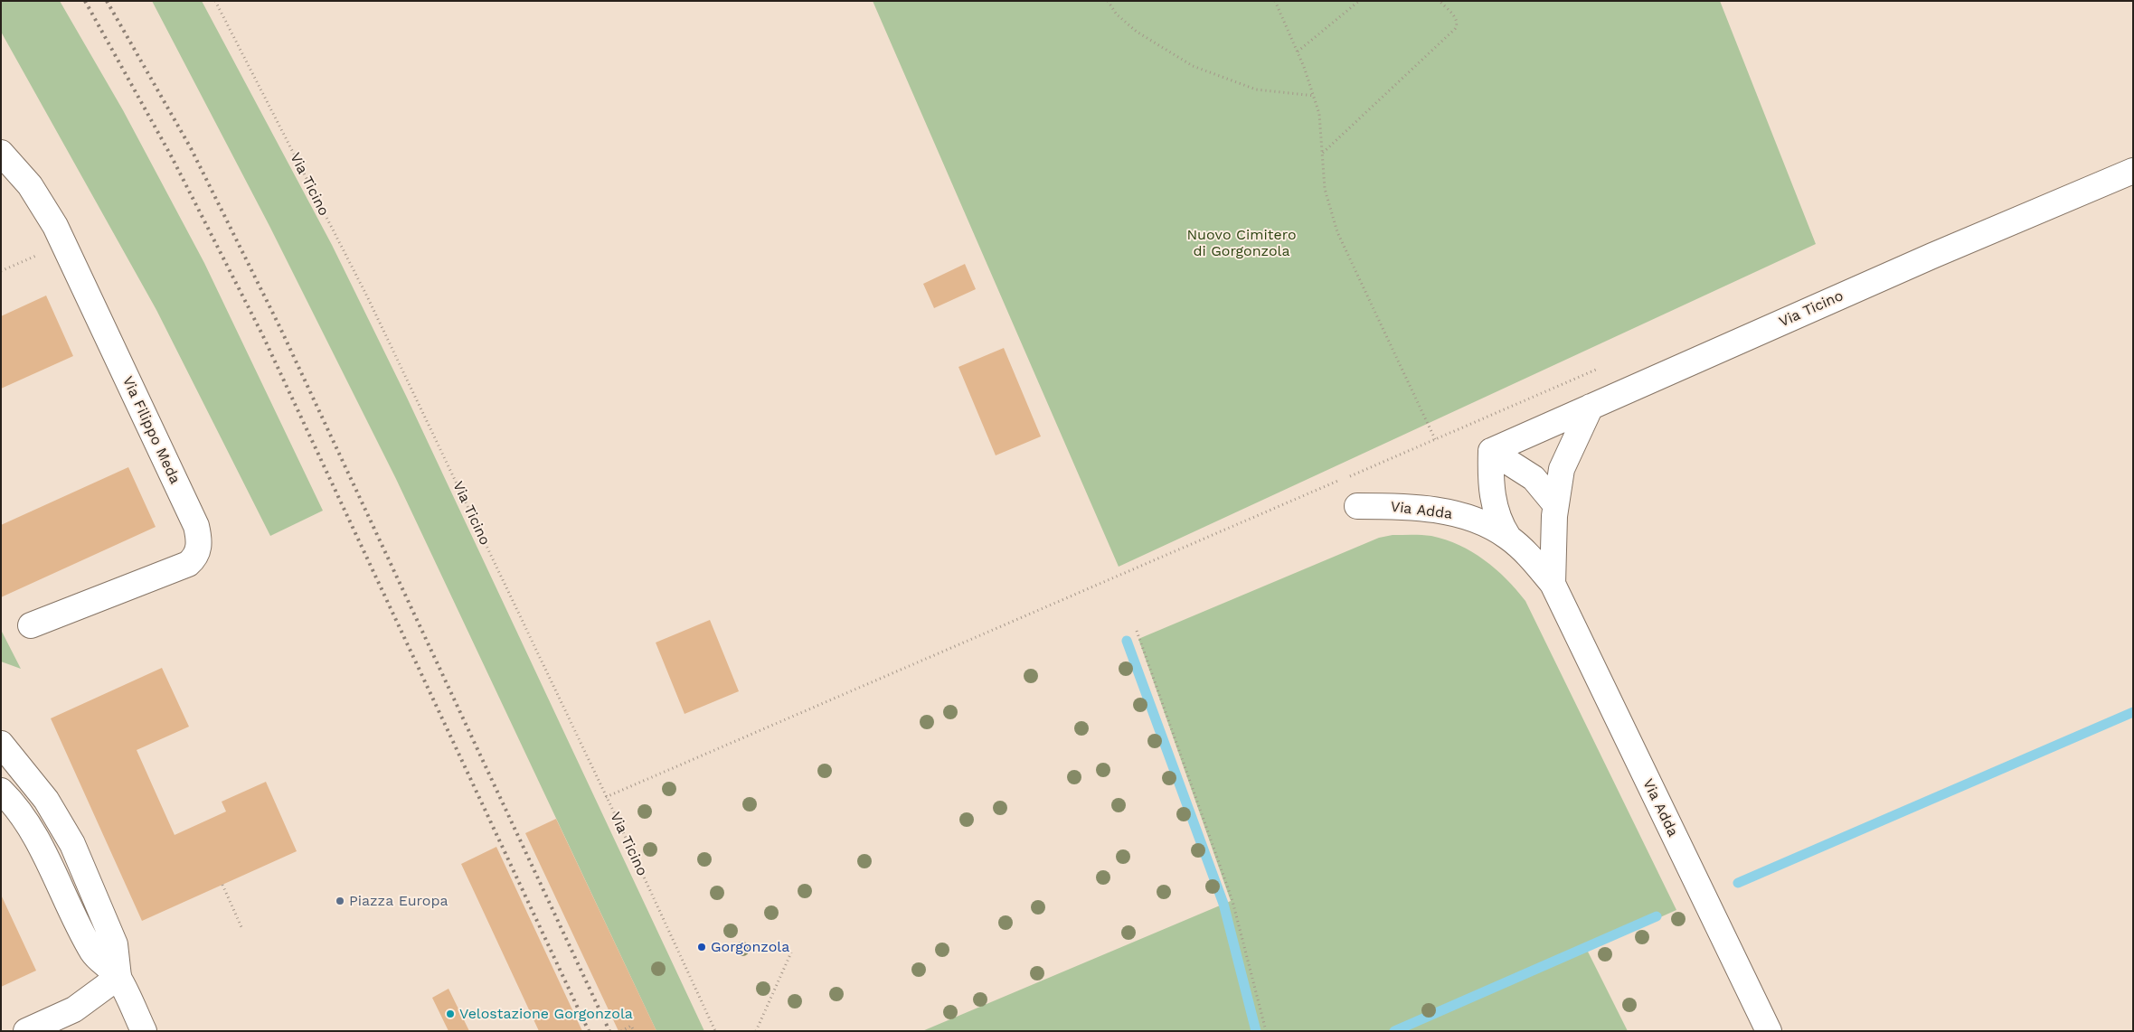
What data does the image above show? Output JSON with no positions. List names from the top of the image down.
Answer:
{
  "streets": {
    "street": ["Via Ticino", "Via Filippo Meda", "Via Adda"]
  },
  "crossings": [
    ["Via Ticino", "Via Adda"]
  ],
  "parks": ["Nuovo Cimitero di Gorgonzola"],
  "places": ["Piazza Europa", "Gorgonzola", "Velostazione Gorgonzola"]
}
